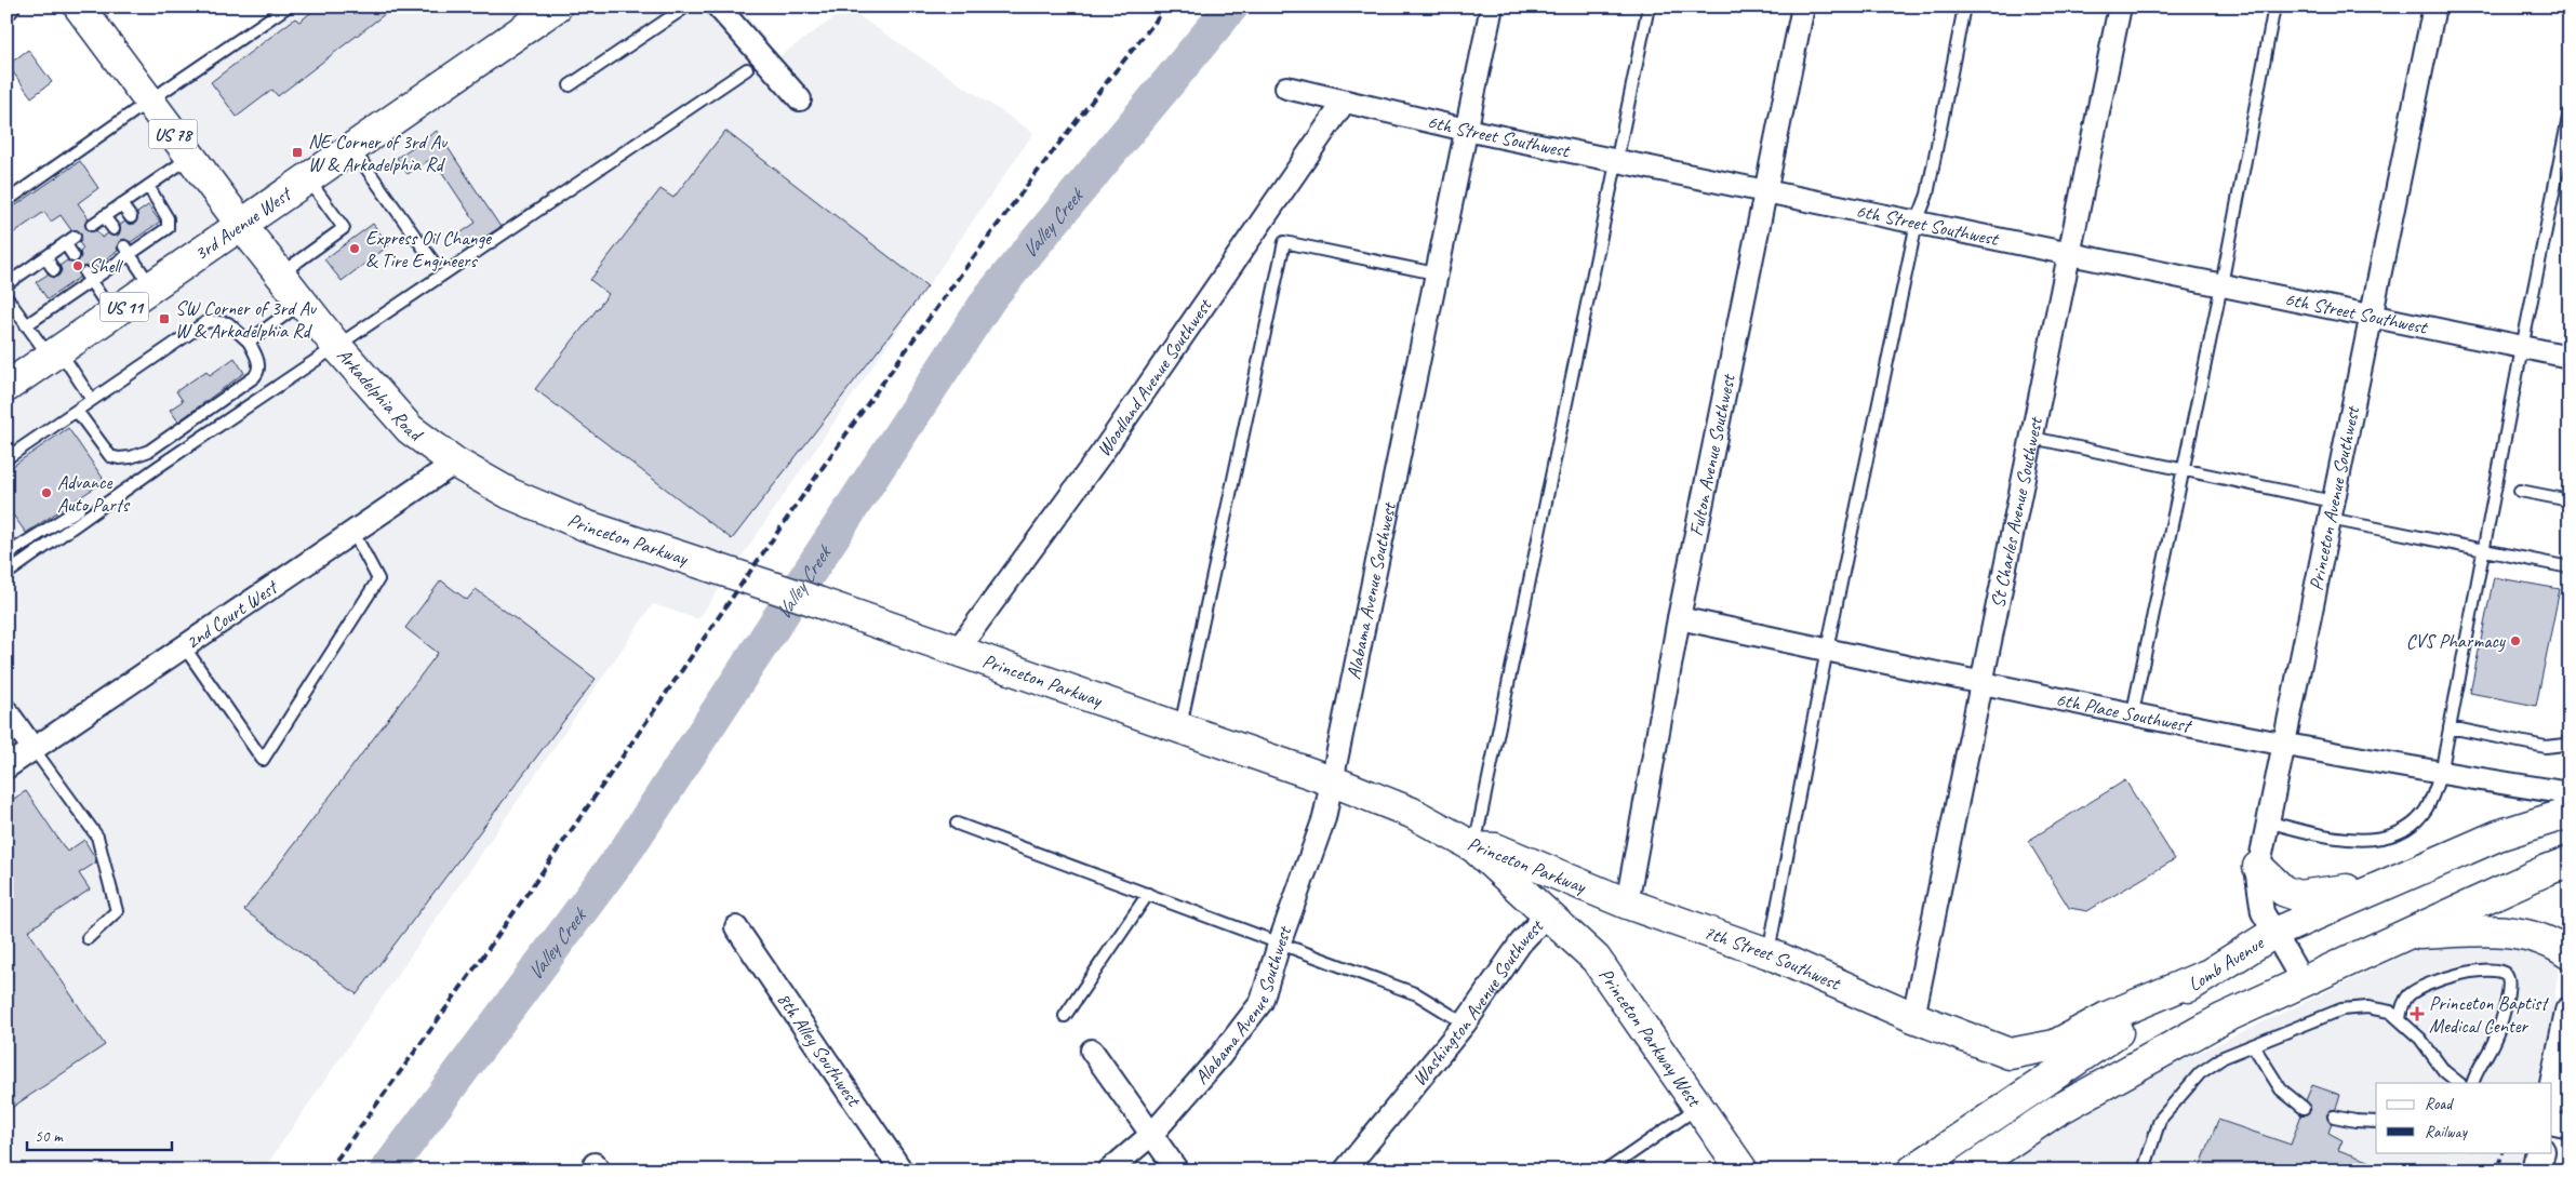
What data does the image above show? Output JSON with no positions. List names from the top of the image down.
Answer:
{
  "streets": {
    "main road": [
      "US 78",
      "3rd Avenue West",
      "US 11",
      "Arkadelphia Road",
      "Princeton Parkway",
      "7th Street Southwest",
      "Lomb Avenue",
      "Washington Avenue Southwest",
      "Princeton Parkway West"
    ],
    "street": [
      "6th Street Southwest",
      "Woodland Avenue Southwest",
      "Fulton Avenue Southwest",
      "Princeton Avenue Southwest",
      "St Charles Avenue Southwest",
      "Alabama Avenue Southwest",
      "2nd Court West",
      "6th Place Southwest",
      "8th Alley Southwest"
    ]
  },
  "crossings": [
    ["6th Street Southwest", "Woodland Avenue Southwest"],
    ["6th Street Southwest", "Fulton Avenue Southwest"],
    ["6th Street Southwest", "Princeton Avenue Southwest"],
    ["6th Street Southwest", "St Charles Avenue Southwest"],
    ["6th Street Southwest", "Alabama Avenue Southwest"],
    ["3rd Avenue West", "Arkadelphia Road"],
    ["Woodland Avenue Southwest", "Princeton Parkway"],
    ["Arkadelphia Road", "Princeton Parkway"],
    ["Arkadelphia Road", "2nd Court West"],
    ["Fulton Avenue Southwest", "Princeton Parkway"],
    ["Fulton Avenue Southwest", "6th Place Southwest"],
    ["Fulton Avenue Southwest", "7th Street Southwest"],
    ["Princeton Avenue Southwest", "6th Place Southwest"],
    ["Princeton Avenue Southwest", "Lomb Avenue"],
    ["St Charles Avenue Southwest", "6th Place Southwest"],
    ["St Charles Avenue Southwest", "7th Street Southwest"],
    ["Princeton Parkway", "Alabama Avenue Southwest"],
    ["Princeton Parkway", "2nd Court West"],
    ["Princeton Parkway", "7th Street Southwest"],
    ["Princeton Parkway", "Washington Avenue Southwest"],
    ["7th Street Southwest", "Lomb Avenue"],
    ["Washington Avenue Southwest", "Princeton Parkway West"]
  ],
  "water": ["Valley Creek"],
  "places": {
    "transit": ["NE Corner of 3rd Av W & Arkadelphia Rd", "SW Corner of 3rd Av W & Arkadelphia Rd"],
    "other": [
      "Express Oil Change & Tire Engineers",
      "Shell",
      "Advance Auto Parts",
      "CVS Pharmacy"
    ],
    "health": ["Princeton Baptist Medical Center"]
  },
  "legend": ["Road", "Railway"],
  "scale_bar": "50 m"
}
